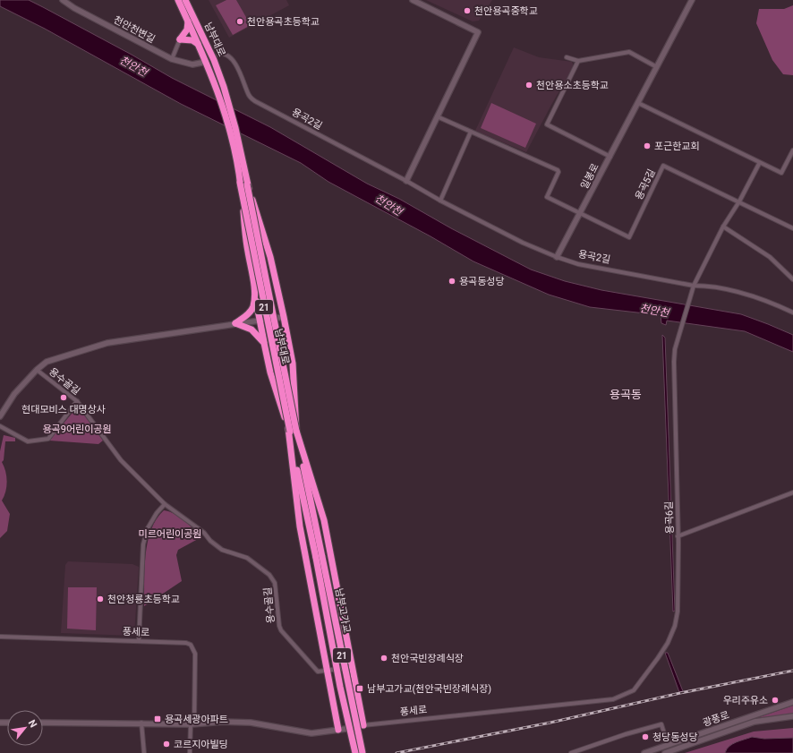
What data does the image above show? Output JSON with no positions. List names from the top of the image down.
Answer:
{
  "streets": {
    "highway": ["남부대로", "21", "남부고가교"],
    "street": [
      "천안천변길",
      "용곡2길",
      "일봉로",
      "용곡5길",
      "용수골길",
      "용곡6길",
      "풍세로",
      "광풍로"
    ]
  },
  "crossings": [
    ["남부대로", "남부고가교"],
    ["용곡2길", "일봉로"],
    ["용곡2길", "용곡6길"],
    ["일봉로", "용곡5길"],
    ["용곡6길", "풍세로"]
  ],
  "districts": ["용곡동"],
  "water": ["천안천"],
  "parks": ["용곡9어린이공원", "미르어린이공원"],
  "places": {
    "other": [
      "천안용곡중학교",
      "천안용곡초등학교",
      "천안용소초등학교",
      "포근한교회",
      "용곡동성당",
      "현대모비스 대명상사",
      "천안청룡초등학교",
      "천안국빈장례식장",
      "우리주유소",
      "청당동성당",
      "코르지아빌딩"
    ],
    "transit": ["남부고가교(천안국빈장례식장)", "용곡세광아파트"]
  },
  "north": "top right"
}
